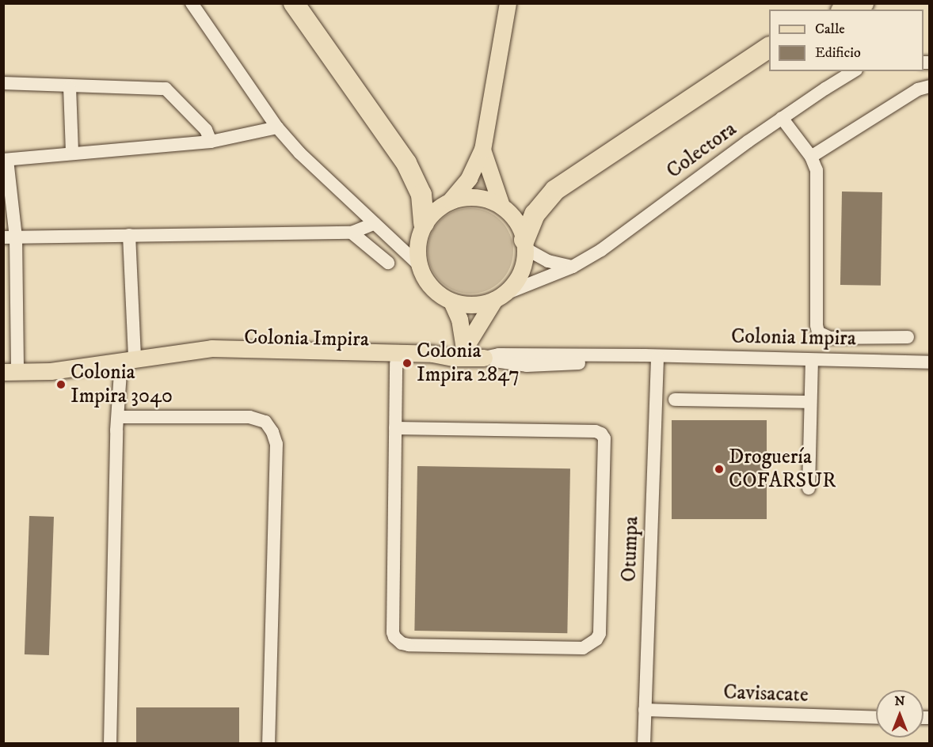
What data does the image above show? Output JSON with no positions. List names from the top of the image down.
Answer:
{
  "streets": {
    "main road": ["Colonia Impira"],
    "street": ["Colectora", "Otumpa", "Cavisacate"]
  },
  "crossings": [
    ["Colonia Impira", "Otumpa"],
    ["Otumpa", "Cavisacate"]
  ],
  "places": ["Colonia Impira 2847", "Colonia Impira 3040", "Droguería COFARSUR"],
  "legend": ["Calle", "Edificio"],
  "north": "top"
}
